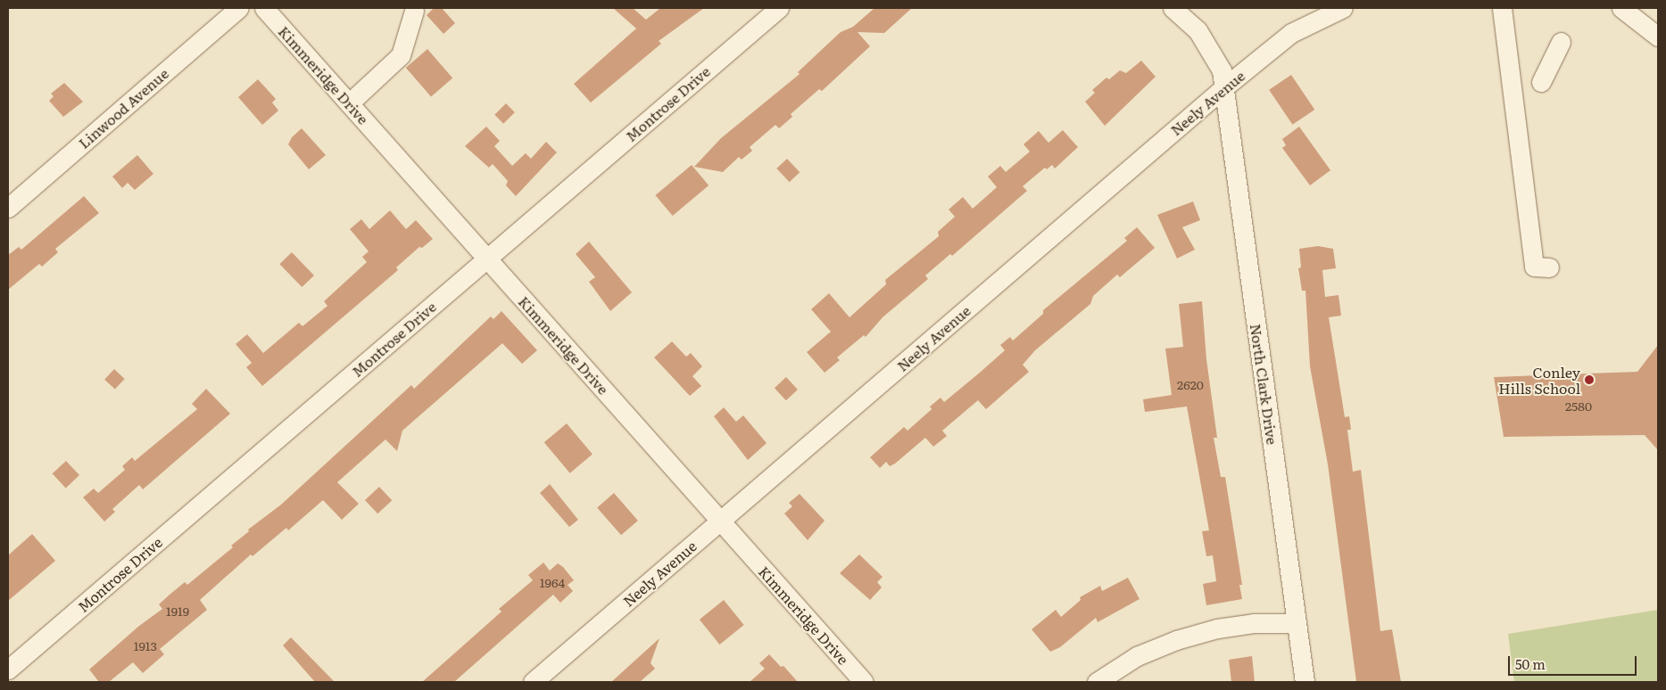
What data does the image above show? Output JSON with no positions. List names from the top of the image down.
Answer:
{
  "streets": {
    "street": [
      "Kimmeridge Drive",
      "Neely Avenue",
      "Montrose Drive",
      "Linwood Avenue",
      "North Clark Drive"
    ]
  },
  "crossings": [
    ["Kimmeridge Drive", "Neely Avenue"],
    ["Kimmeridge Drive", "Montrose Drive"],
    ["Neely Avenue", "North Clark Drive"]
  ],
  "places": ["Conley Hills School"],
  "house_numbers": [
    "2620",
    "2580",
    "1964",
    "1919",
    "1913"
  ],
  "scale_bar": "50 m"
}
